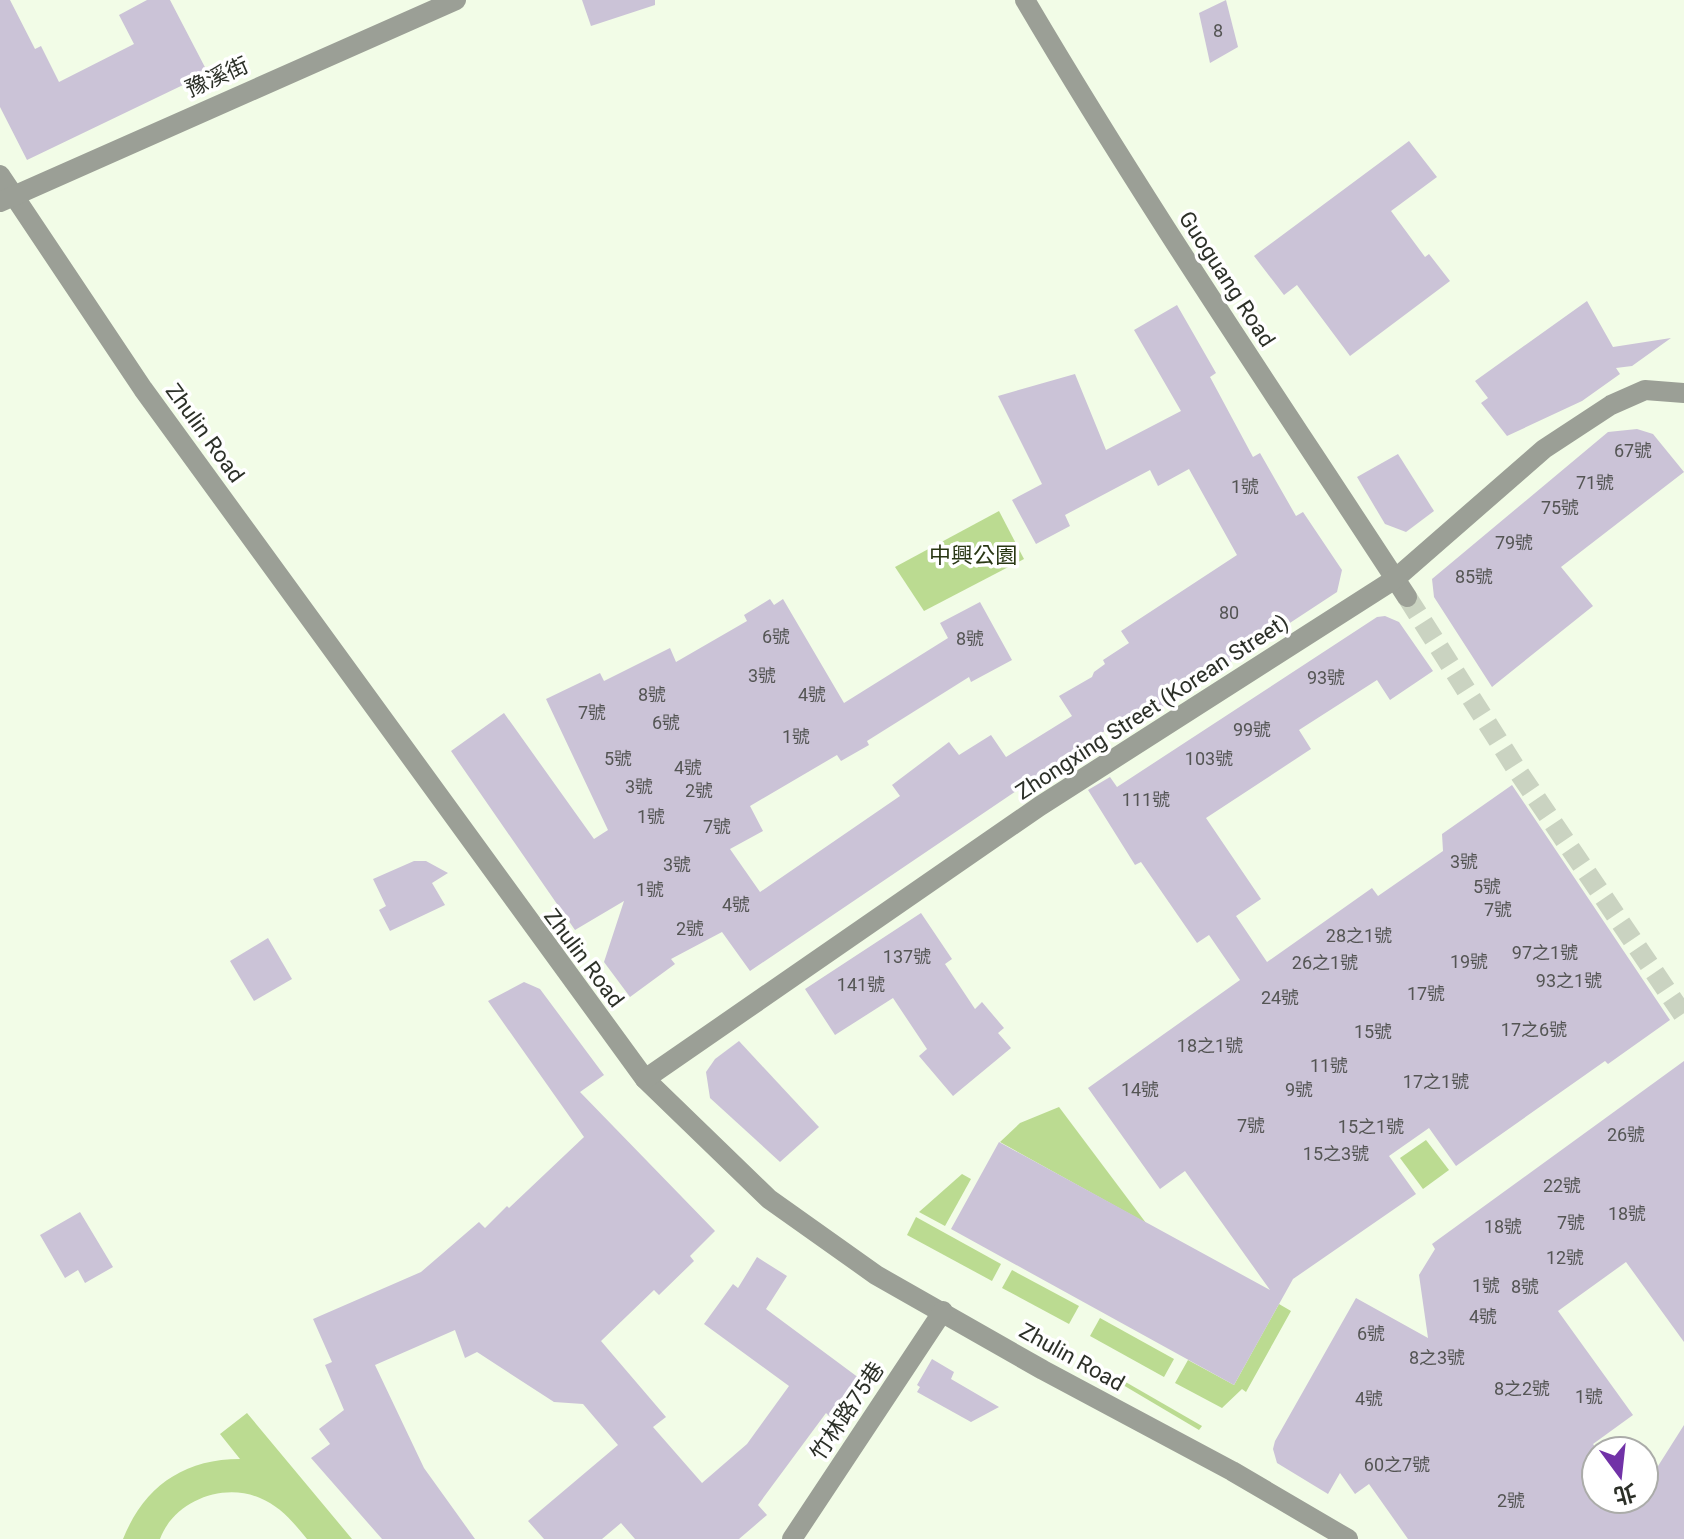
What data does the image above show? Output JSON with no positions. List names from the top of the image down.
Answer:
{
  "streets": {
    "street": [
      "豫溪街",
      "Guoguang Road",
      "Zhulin Road",
      "Zhongxing Street (Korean Street)",
      "竹林路75巷"
    ]
  },
  "crossings": [
    ["豫溪街", "Zhulin Road"],
    ["Guoguang Road", "Zhongxing Street (Korean Street)"],
    ["Zhulin Road", "Zhongxing Street (Korean Street)"],
    ["Zhulin Road", "竹林路75巷"]
  ],
  "parks": ["中興公園"],
  "house_numbers": [
    "8",
    "67號",
    "71號",
    "1號",
    "75號",
    "79號",
    "85號",
    "80",
    "6號",
    "8號",
    "3號",
    "93號",
    "8號",
    "4號",
    "7號",
    "6號",
    "99號",
    "1號",
    "5號",
    "103號",
    "4號",
    "3號",
    "2號",
    "111號",
    "1號",
    "7號",
    "3號",
    "3號",
    "5號",
    "1號",
    "4號",
    "7號",
    "2號",
    "28之1號",
    "97之1號",
    "137號",
    "19號",
    "26之1號",
    "93之1號",
    "141號",
    "17號",
    "24號",
    "17之6號",
    "15號",
    "18之1號",
    "11號",
    "17之1號",
    "14號",
    "9號",
    "7號",
    "15之1號",
    "26號",
    "15之3號",
    "22號",
    "18號",
    "7號",
    "18號",
    "12號",
    "1號",
    "8號",
    "4號",
    "6號",
    "8之3號",
    "8之2號",
    "1號",
    "4號",
    "60之7號",
    "2號"
  ],
  "north": "bottom"
}
